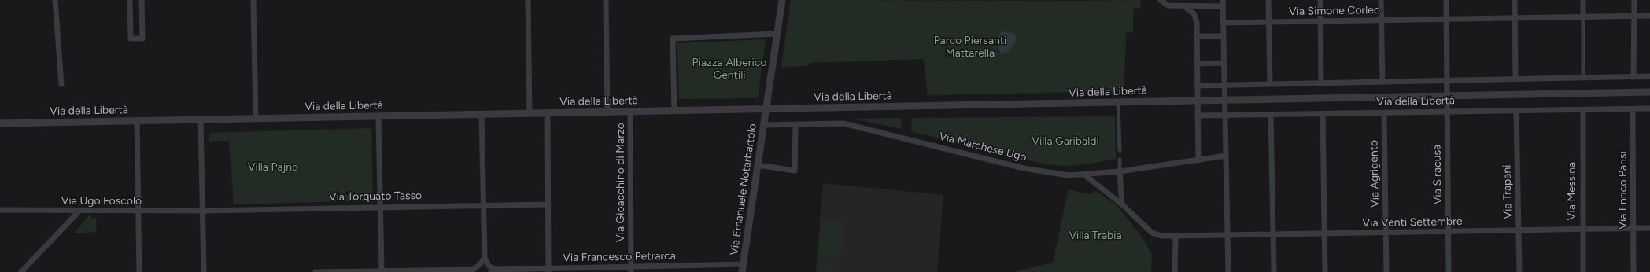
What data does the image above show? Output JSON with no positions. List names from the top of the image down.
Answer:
{
  "streets": {
    "street": [
      "Via Simone Corleo",
      "Via della Libertà",
      "Via Marchese Ugo",
      "Via Agrigento",
      "Via Siracusa",
      "Via Gioacchino di Marzo",
      "Via Emanuele Notarbartolo",
      "Via Enrico Parisi",
      "Via Messina",
      "Via Trapani",
      "Via Torquato Tasso",
      "Via Ugo Foscolo",
      "Via Venti Settembre",
      "Via Francesco Petrarca"
    ]
  },
  "crossings": [
    ["Via Simone Corleo", "Via Siracusa"],
    ["Via della Libertà", "Via Agrigento"],
    ["Via della Libertà", "Via Siracusa"],
    ["Via della Libertà", "Via Gioacchino di Marzo"],
    ["Via della Libertà", "Via Emanuele Notarbartolo"],
    ["Via della Libertà", "Via Enrico Parisi"],
    ["Via della Libertà", "Via Messina"],
    ["Via della Libertà", "Via Trapani"],
    ["Via Marchese Ugo", "Via Emanuele Notarbartolo"],
    ["Via Marchese Ugo", "Via Venti Settembre"],
    ["Via Agrigento", "Via Venti Settembre"],
    ["Via Siracusa", "Via Venti Settembre"],
    ["Via Gioacchino di Marzo", "Via Francesco Petrarca"],
    ["Via Emanuele Notarbartolo", "Via Francesco Petrarca"],
    ["Via Enrico Parisi", "Via Venti Settembre"],
    ["Via Messina", "Via Venti Settembre"],
    ["Via Trapani", "Via Venti Settembre"],
    ["Via Torquato Tasso", "Via Ugo Foscolo"]
  ],
  "parks": [
    "Parco Piersanti Mattarella",
    "Piazza Alberico Gentili",
    "Villa Garibaldi",
    "Villa Pajno",
    "Villa Trabia"
  ]
}
